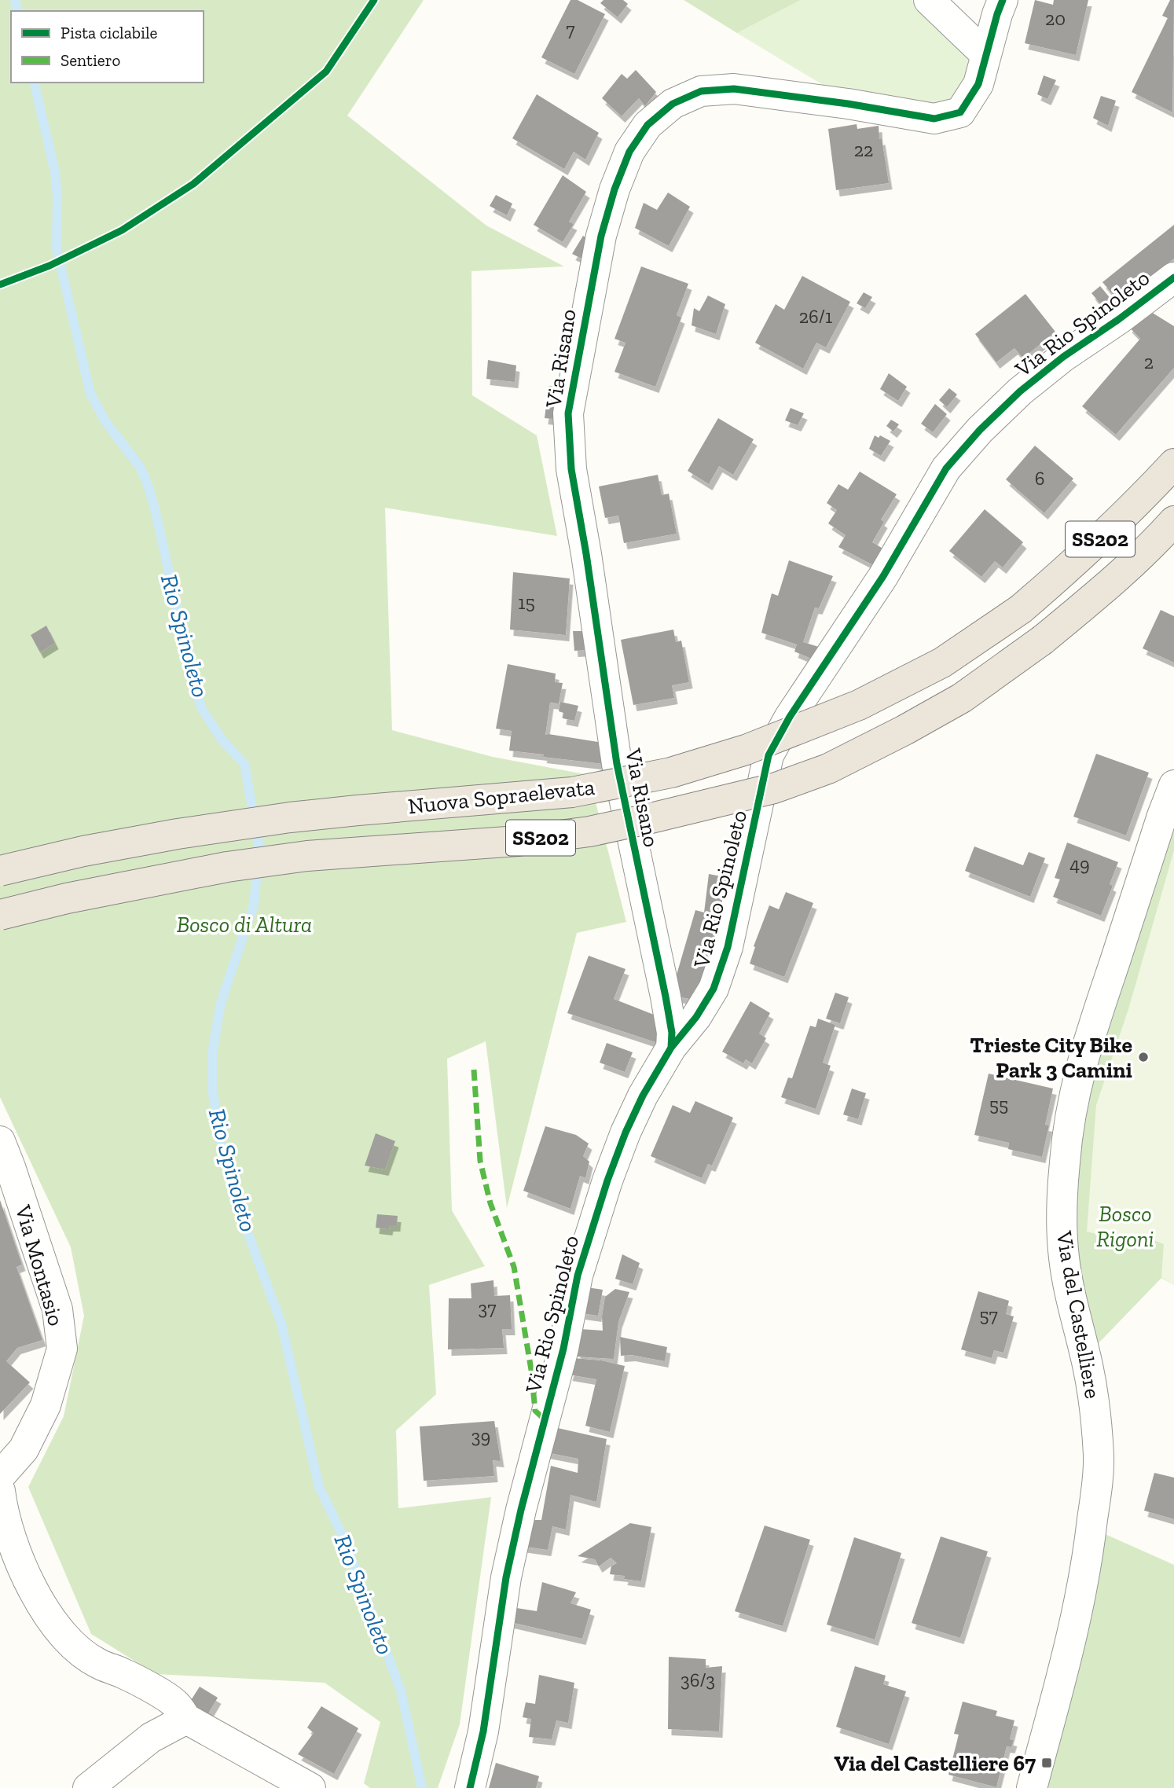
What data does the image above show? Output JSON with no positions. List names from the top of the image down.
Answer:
{
  "streets": {
    "highway": ["SS202", "Nuova Sopraelevata"],
    "street": [
      "Via Rio Spinoleto",
      "Via Risano",
      "Via Montasio",
      "Via del Castelliere"
    ]
  },
  "crossings": [
    ["Via Rio Spinoleto", "Via Risano"]
  ],
  "water": ["Rio Spinoleto"],
  "parks": ["Bosco di Altura", "Bosco Rigoni"],
  "places": {
    "other": ["Trieste City Bike Park 3 Camini"],
    "transit": ["Via del Castelliere 67"]
  },
  "house_numbers": [
    "20",
    "7",
    "22",
    "26/1",
    "2",
    "6",
    "15",
    "49",
    "55",
    "37",
    "57",
    "39",
    "36/3"
  ],
  "legend": ["Pista ciclabile", "Sentiero"]
}
